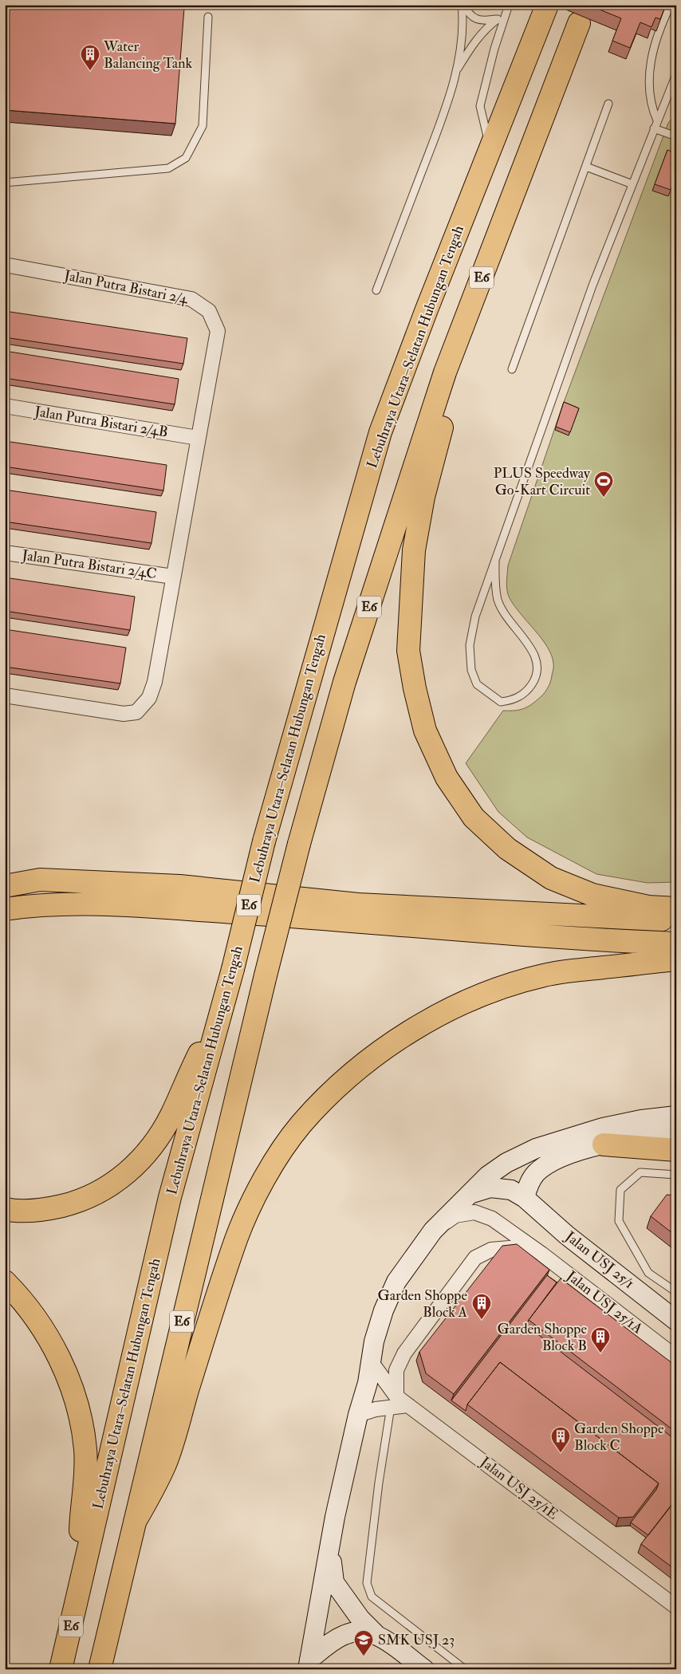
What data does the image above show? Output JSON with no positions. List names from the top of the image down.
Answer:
{
  "streets": {
    "highway": ["E6", "Lebuhraya Utara–Selatan Hubungan Tengah"],
    "street": [
      "Jalan Putra Bistari 2/4",
      "Jalan Putra Bistari 2/4B",
      "Jalan Putra Bistari 2/4C",
      "Jalan USJ 25/1",
      "Jalan USJ 25/1A",
      "Jalan USJ 25/1E"
    ]
  },
  "crossings": [
    ["Jalan Putra Bistari 2/4", "Jalan Putra Bistari 2/4B"],
    ["Jalan Putra Bistari 2/4", "Jalan Putra Bistari 2/4C"]
  ],
  "places": {
    "building": [
      "Water Balancing Tank",
      "Garden Shoppe Block A",
      "Garden Shoppe Block B",
      "Garden Shoppe Block C"
    ],
    "sports": ["PLUS Speedway Go-Kart Circuit"],
    "school or university": ["SMK USJ 23"]
  }
}
